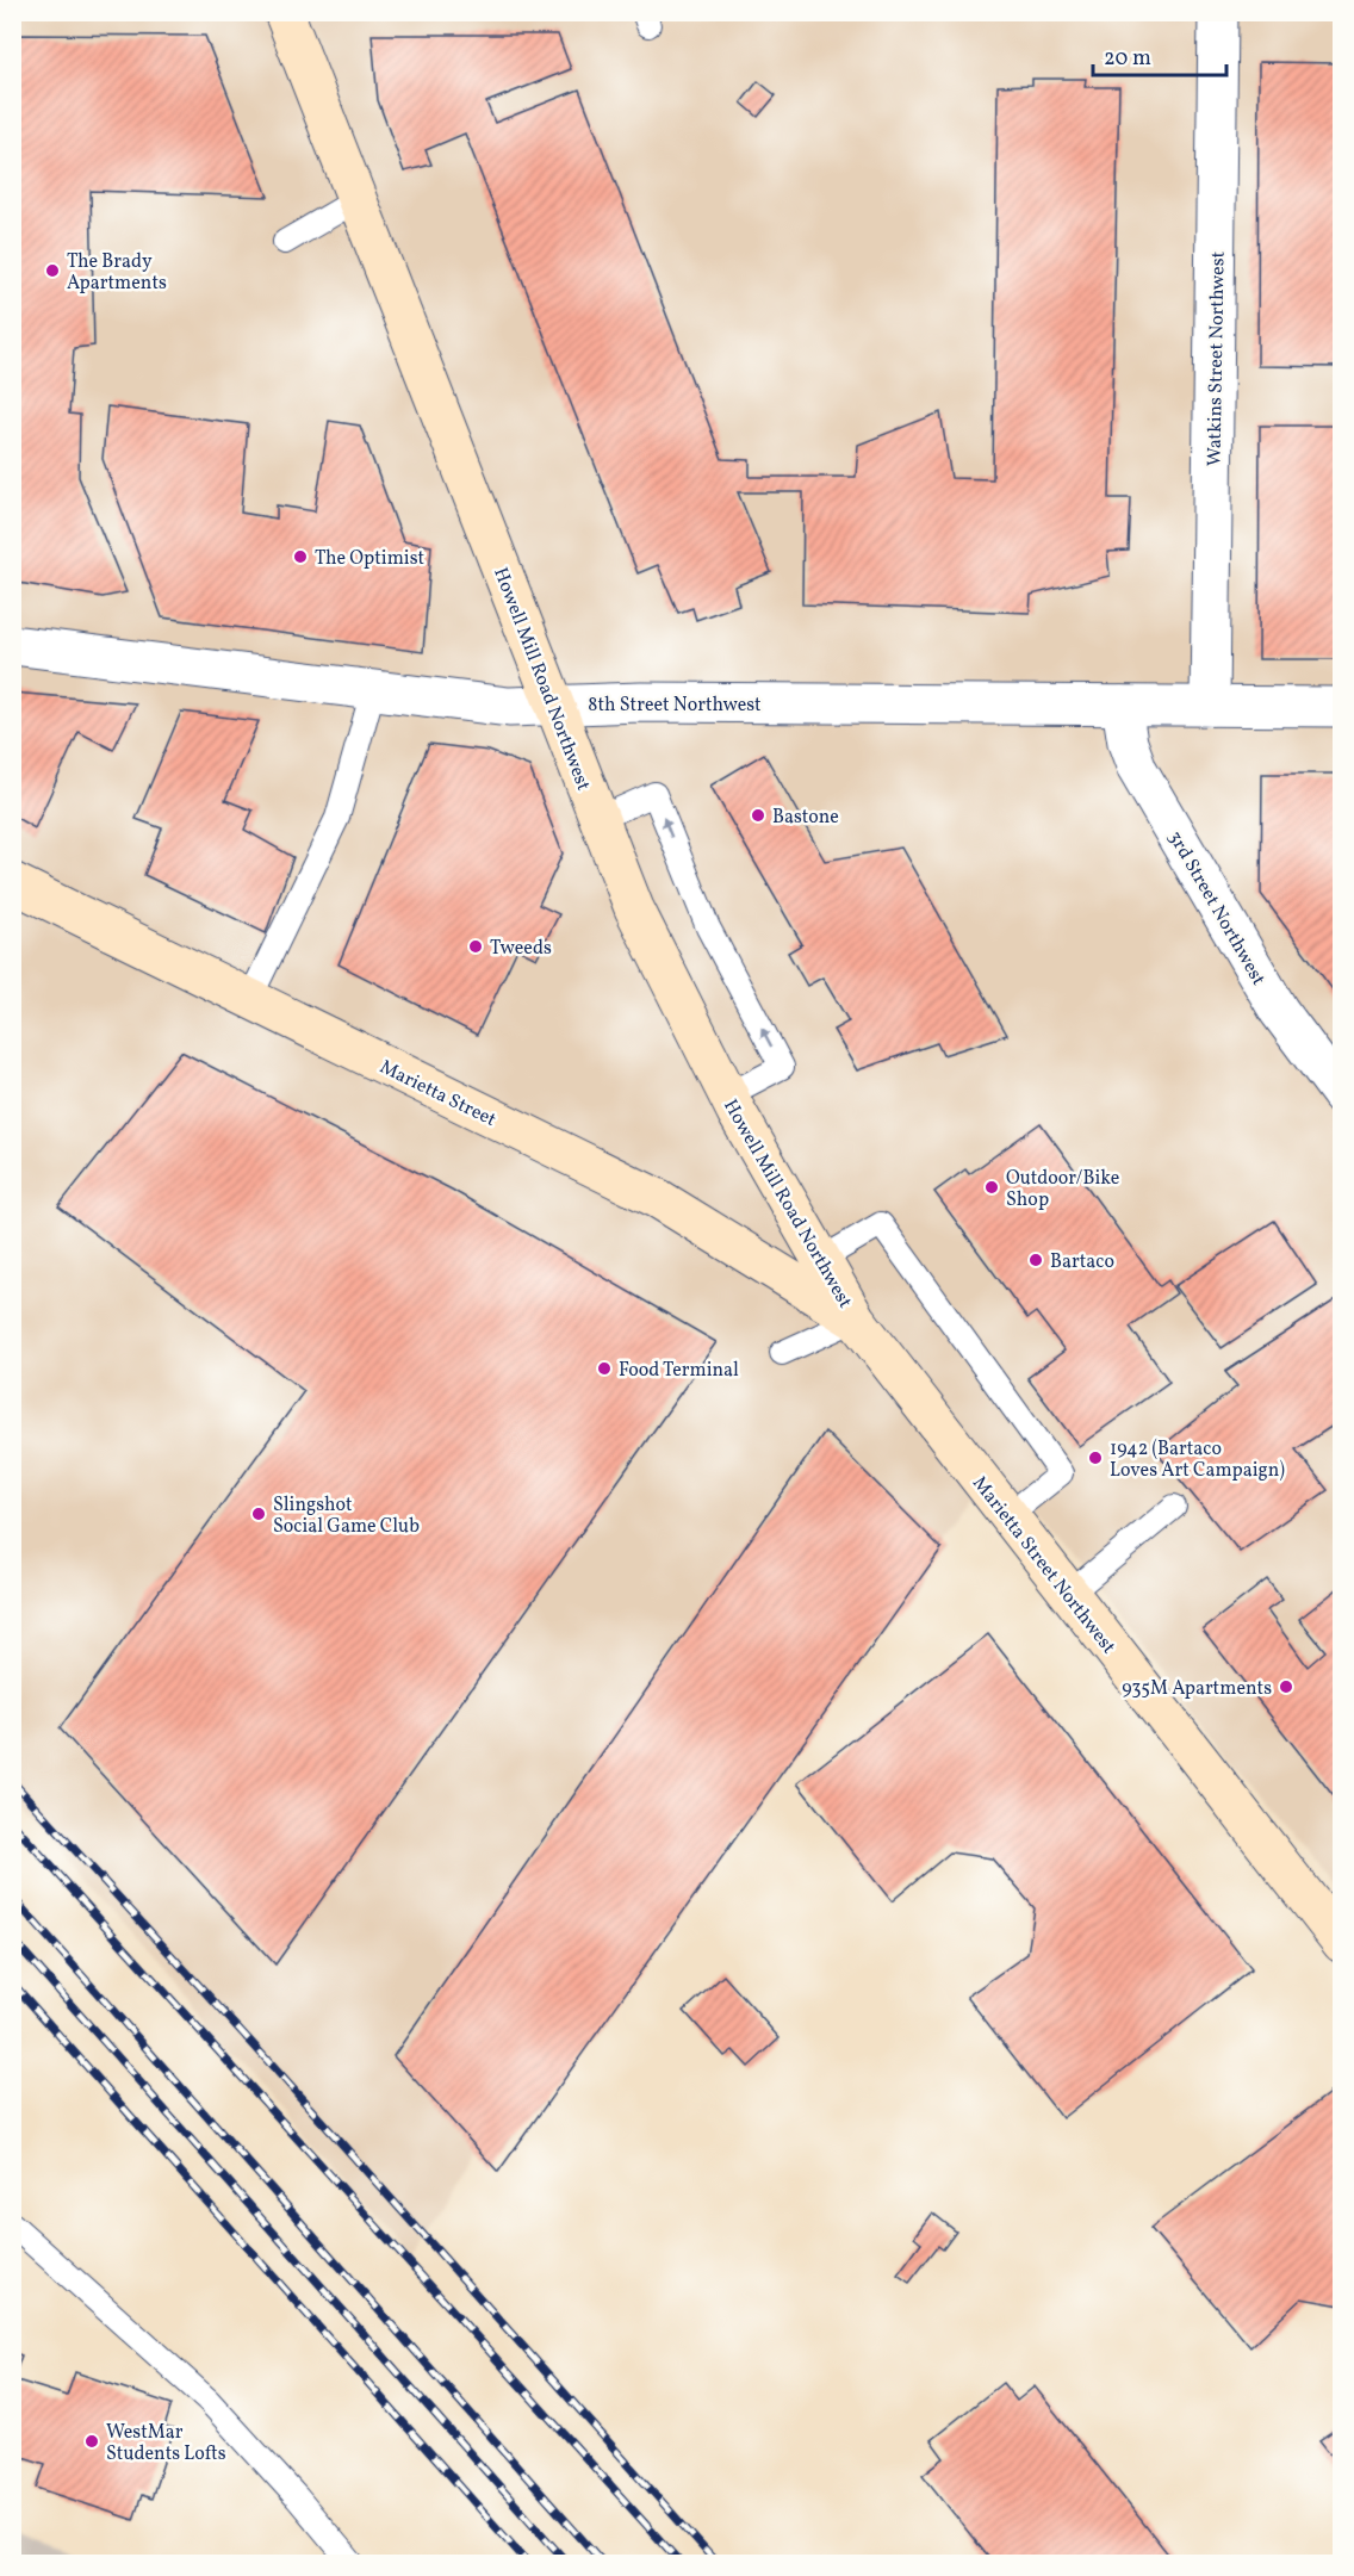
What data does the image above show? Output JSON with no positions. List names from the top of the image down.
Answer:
{
  "streets": {
    "main road": ["Howell Mill Road Northwest", "Marietta Street", "Marietta Street Northwest"],
    "street": ["Watkins Street Northwest", "8th Street Northwest", "3rd Street Northwest"]
  },
  "crossings": [
    ["Watkins Street Northwest", "8th Street Northwest"],
    ["Howell Mill Road Northwest", "8th Street Northwest"],
    ["Howell Mill Road Northwest", "Marietta Street"],
    ["Howell Mill Road Northwest", "Marietta Street Northwest"],
    ["8th Street Northwest", "3rd Street Northwest"],
    ["Marietta Street", "Marietta Street Northwest"]
  ],
  "places": [
    "The Brady Apartments",
    "The Optimist",
    "Bastone",
    "Tweeds",
    "Outdoor/Bike Shop",
    "Bartaco",
    "Food Terminal",
    "1942 (Bartaco Loves Art Campaign)",
    "Slingshot Social Game Club",
    "935M Apartments",
    "WestMar Students Lofts"
  ],
  "scale_bar": "20 m"
}
